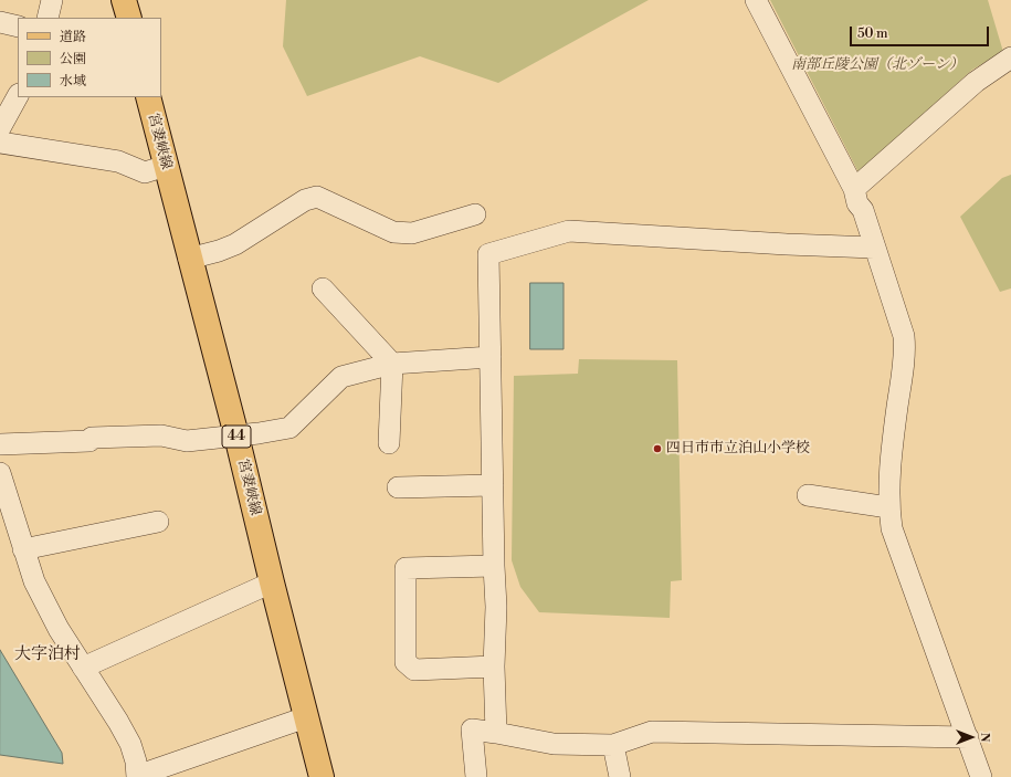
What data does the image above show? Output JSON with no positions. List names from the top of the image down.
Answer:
{
  "streets": {
    "main road": ["宮妻峡線", "44"]
  },
  "districts": ["大字泊村"],
  "parks": ["南部丘陵公園（北ゾーン）"],
  "places": ["四日市市立泊山小学校"],
  "legend": ["道路", "公園", "水域"],
  "scale_bar": "50 m",
  "north": "right"
}
